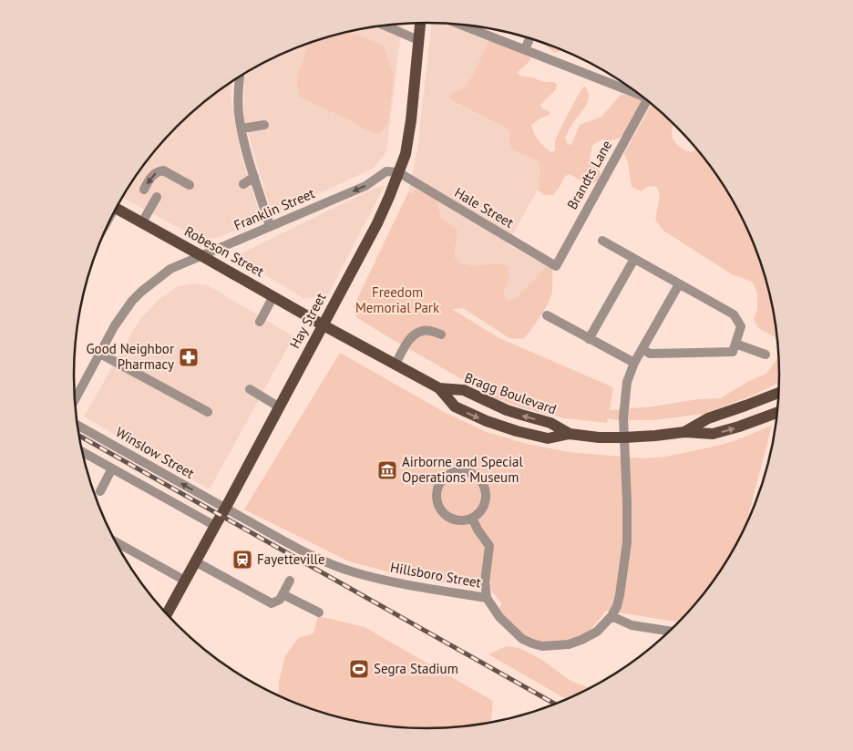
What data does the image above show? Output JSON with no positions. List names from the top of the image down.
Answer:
{
  "streets": {
    "main road": ["Robeson Street", "Hay Street", "Bragg Boulevard"],
    "street": [
      "Brandts Lane",
      "Hale Street",
      "Franklin Street",
      "Winslow Street",
      "Hillsboro Street"
    ]
  },
  "crossings": [
    ["Brandts Lane", "Hale Street"],
    ["Hale Street", "Franklin Street"],
    ["Hale Street", "Hay Street"],
    ["Franklin Street", "Robeson Street"],
    ["Franklin Street", "Hay Street"],
    ["Robeson Street", "Hay Street"],
    ["Robeson Street", "Bragg Boulevard"],
    ["Hay Street", "Bragg Boulevard"],
    ["Hay Street", "Winslow Street"],
    ["Hay Street", "Hillsboro Street"],
    ["Winslow Street", "Hillsboro Street"]
  ],
  "parks": ["Freedom Memorial Park"],
  "places": {
    "pharmacy": ["Good Neighbor Pharmacy"],
    "museum": ["Airborne and Special Operations Museum"],
    "station": ["Fayetteville"],
    "sports": ["Segra Stadium"]
  }
}
